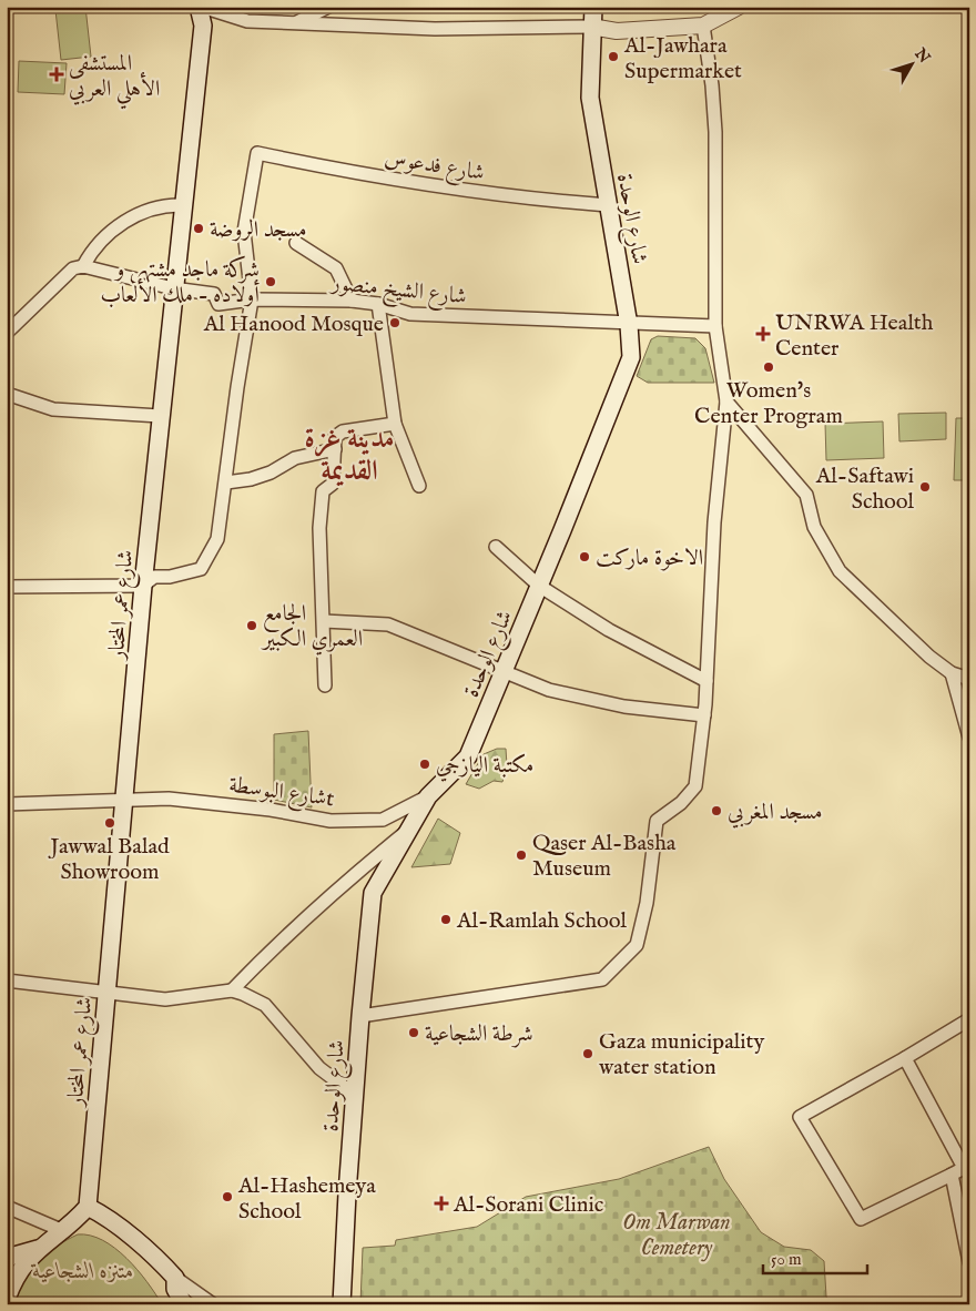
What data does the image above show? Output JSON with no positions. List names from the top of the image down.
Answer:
{
  "streets": {
    "main road": ["شارع الوحدة", "شارع عمر المختار"],
    "street": ["شارع فدعوس", "شارع الشيخ منصور", "شارع البوسطةt"]
  },
  "crossings": [
    ["شارع فدعوس", "شارع الوحدة"],
    ["شارع فدعوس", "شارع الشيخ منصور"],
    ["شارع الوحدة", "شارع الشيخ منصور"],
    ["شارع الوحدة", "شارع البوسطةt"],
    ["شارع الشيخ منصور", "شارع عمر المختار"],
    ["شارع عمر المختار", "شارع البوسطةt"]
  ],
  "districts": ["مدينة غزة القديمة"],
  "parks": ["Om Marwan Cemetery", "متنزه الشجاعية"],
  "places": {
    "other": [
      "Al-Jawhara Supermarket",
      "مسجد الروضة",
      "شركة ماجد مشتهى و أولاده - ملك الألعاب",
      "Al Hanood Mosque",
      "Women's Center Program",
      "Al-Saftawi School",
      "الاخوة ماركت",
      "الجامع العمري الكبير",
      "مكتبة اليازجي",
      "مسجد المغربي",
      "Jawwal Balad Showroom",
      "Qaser Al-Basha Museum",
      "Al-Ramlah School",
      "شرطة الشجاعية",
      "Gaza municipality water station",
      "Al-Hashemeya School"
    ],
    "health": ["المستشفى الأهلي العربي", "UNRWA Health Center", "Al-Sorani Clinic"]
  },
  "scale_bar": "50 m",
  "north": "top right"
}
